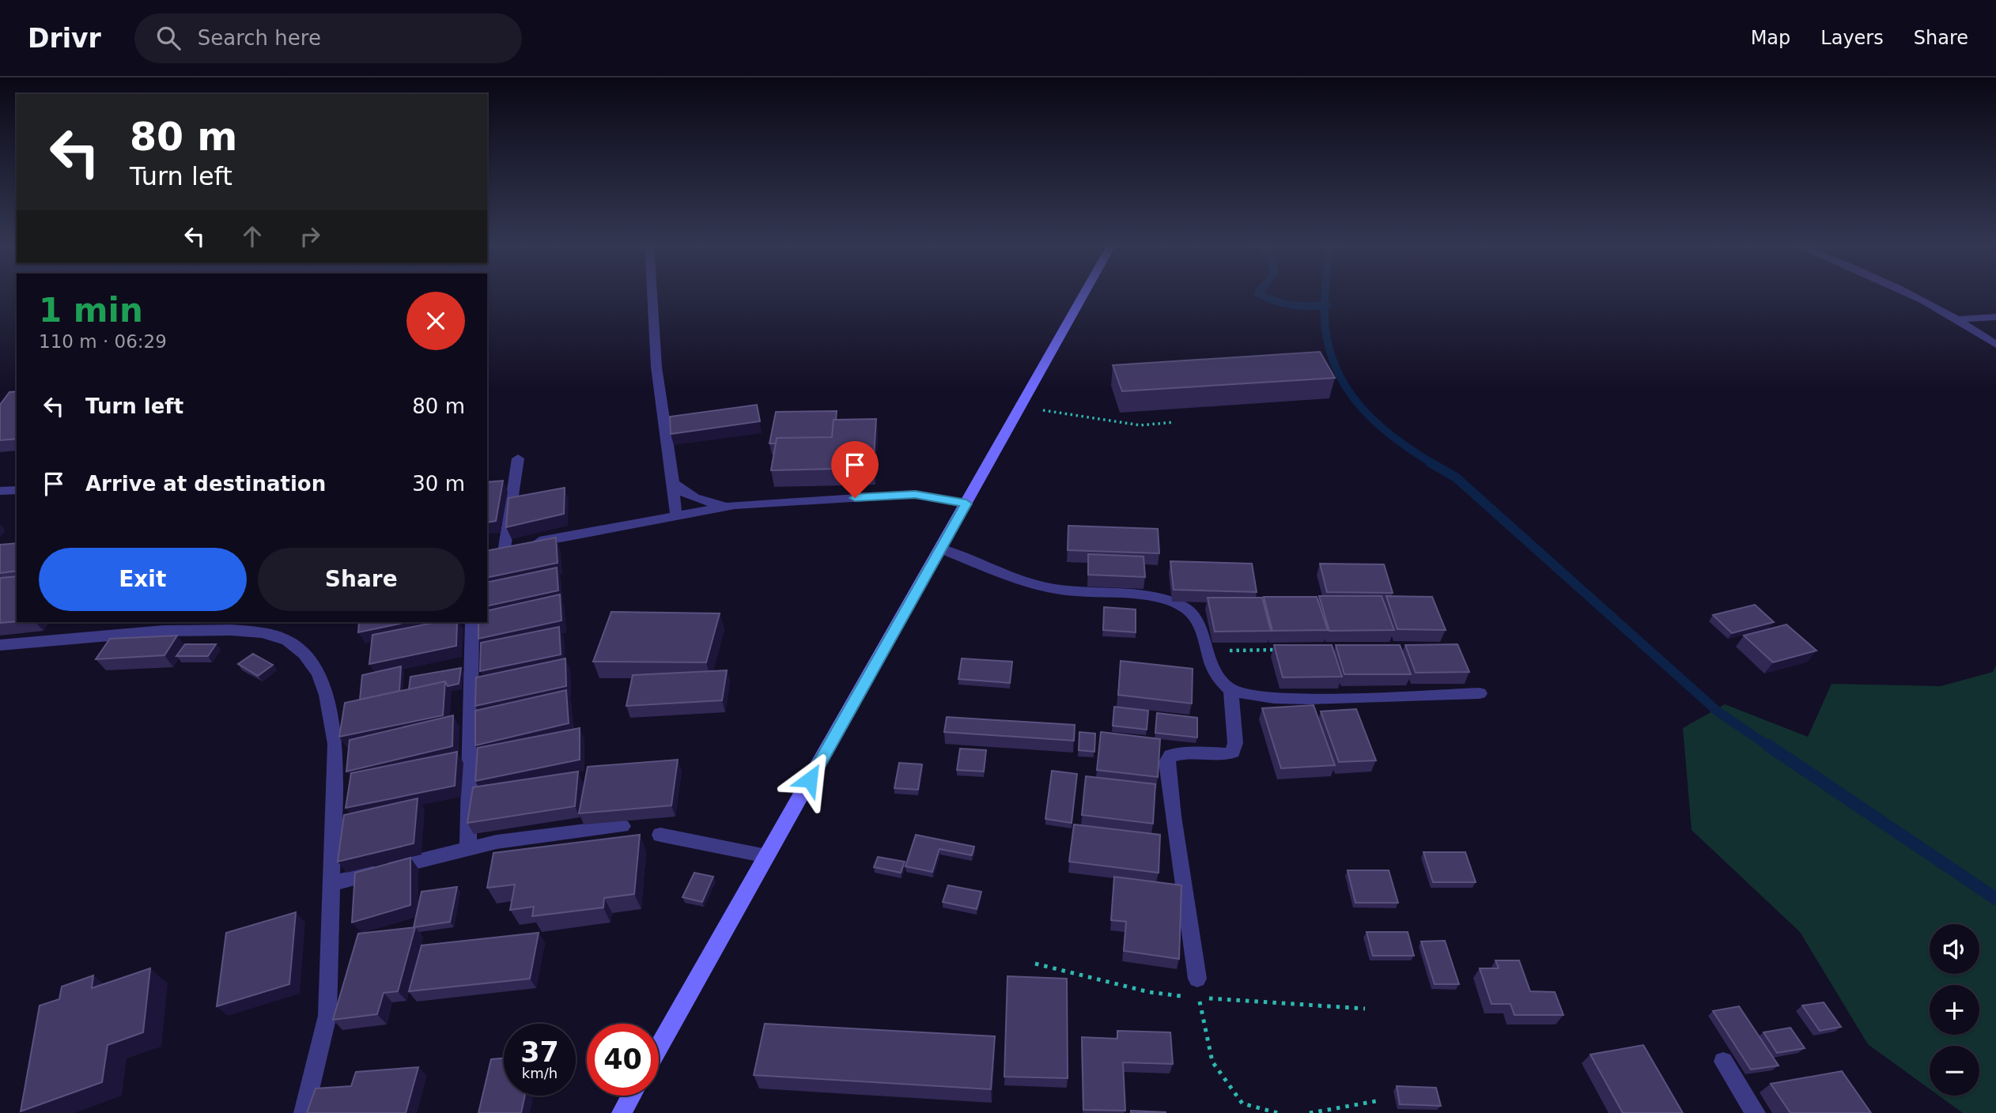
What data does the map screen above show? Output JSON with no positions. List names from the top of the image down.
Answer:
{
  "page": {
    "header": "Drivr",
    "search": "Search here",
    "nav": ["Map", "Layers", "Share"],
    "turn": ["80 m", "Turn left"],
    "heading": ["1 min", "110 m · 06:29"],
    "list": [
      {
        "name": "Turn left",
        "value": "80 m"
      },
      {
        "name": "Arrive at destination",
        "value": "30 m"
      }
    ],
    "buttons": ["Exit", "Share"],
    "map_buttons": ["+", "−"],
    "speed": "37 km/h",
    "limit": "40"
  }
}
